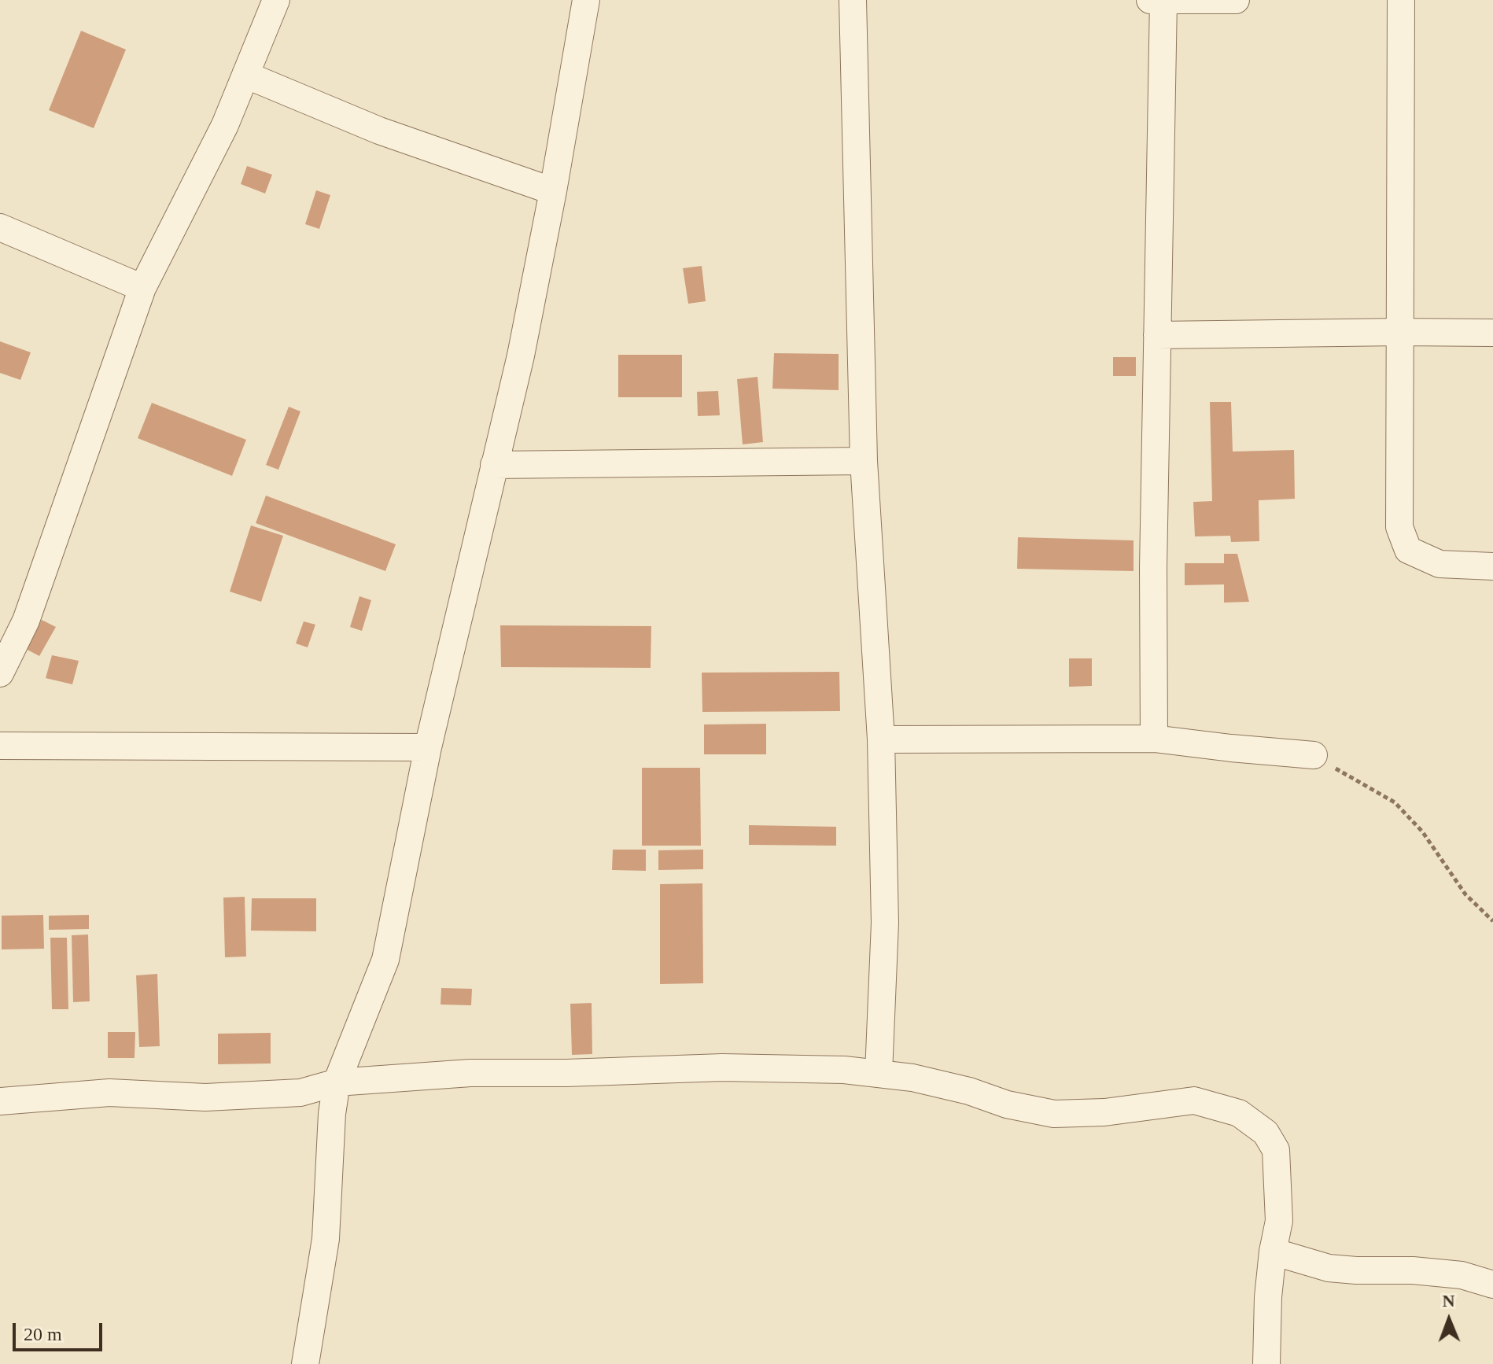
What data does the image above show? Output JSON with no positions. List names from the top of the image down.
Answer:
{
  "scale_bar": "20 m",
  "north": "top"
}
